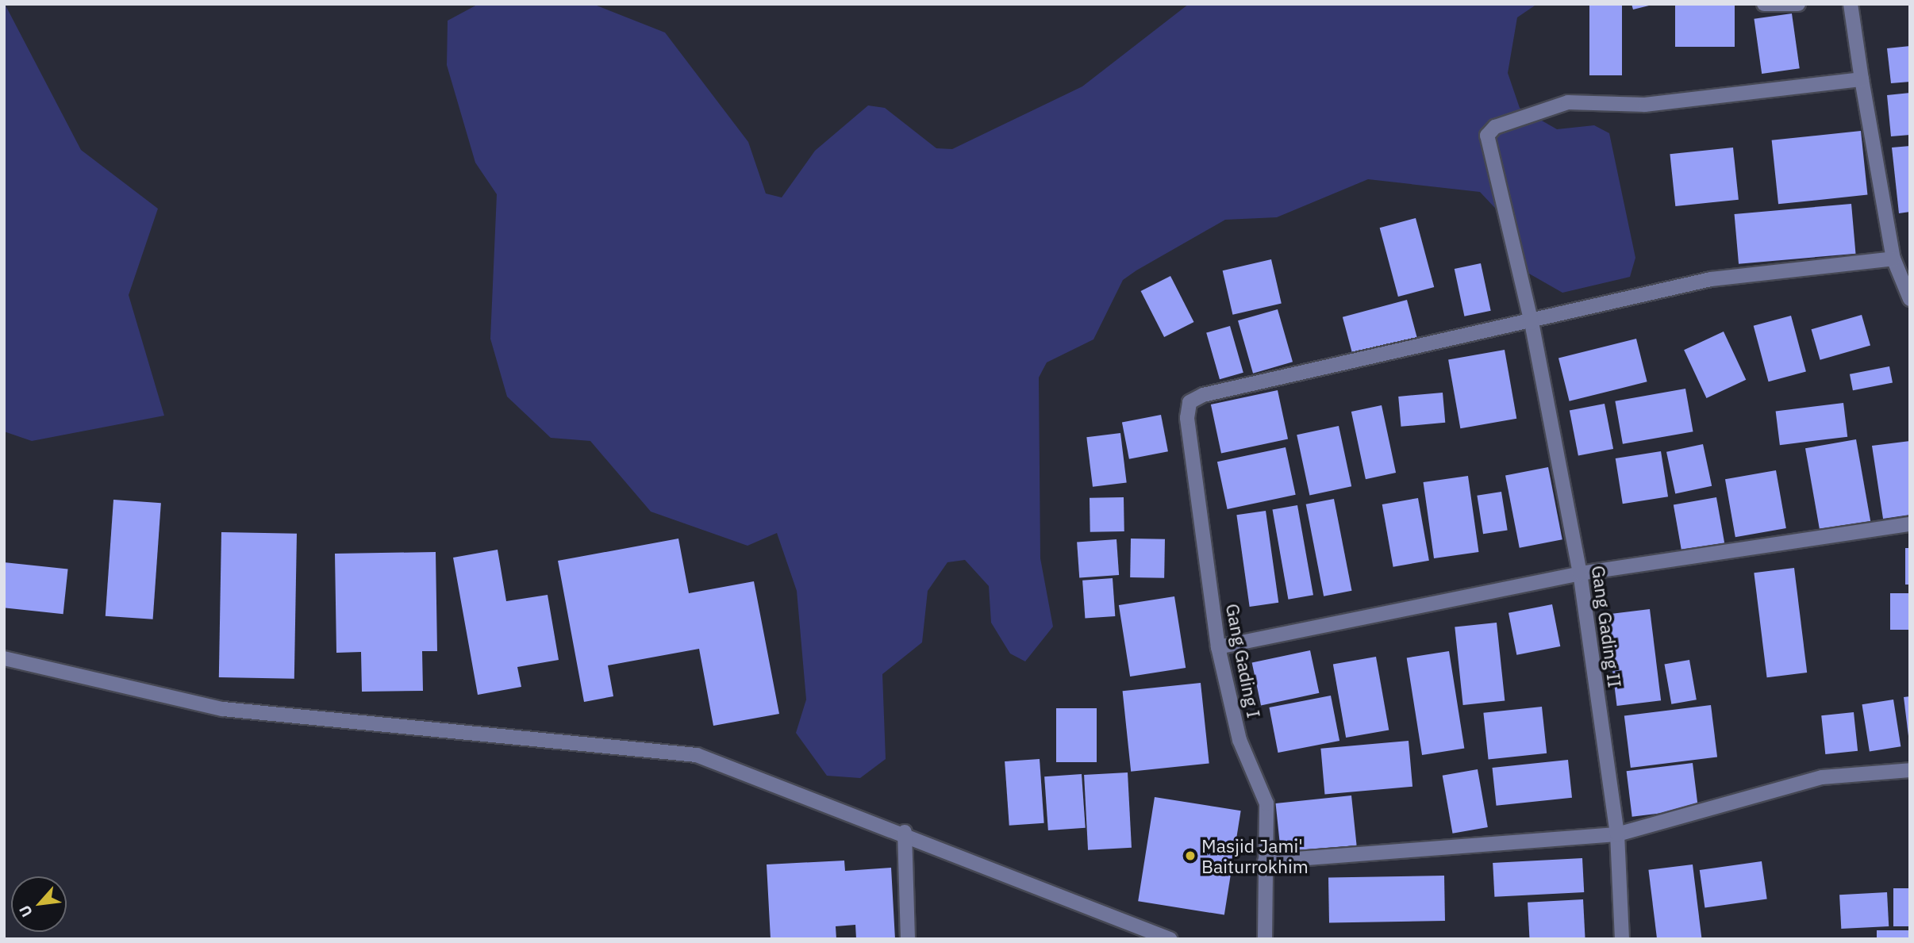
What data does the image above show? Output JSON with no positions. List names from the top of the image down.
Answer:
{
  "streets": {
    "street": ["Gang Gading II", "Gang Gading I"]
  },
  "crossings": [
    ["Gang Gading II", "Gang Gading I"]
  ],
  "places": ["Masjid Jami' Baiturrokhim"],
  "north": "bottom left"
}
